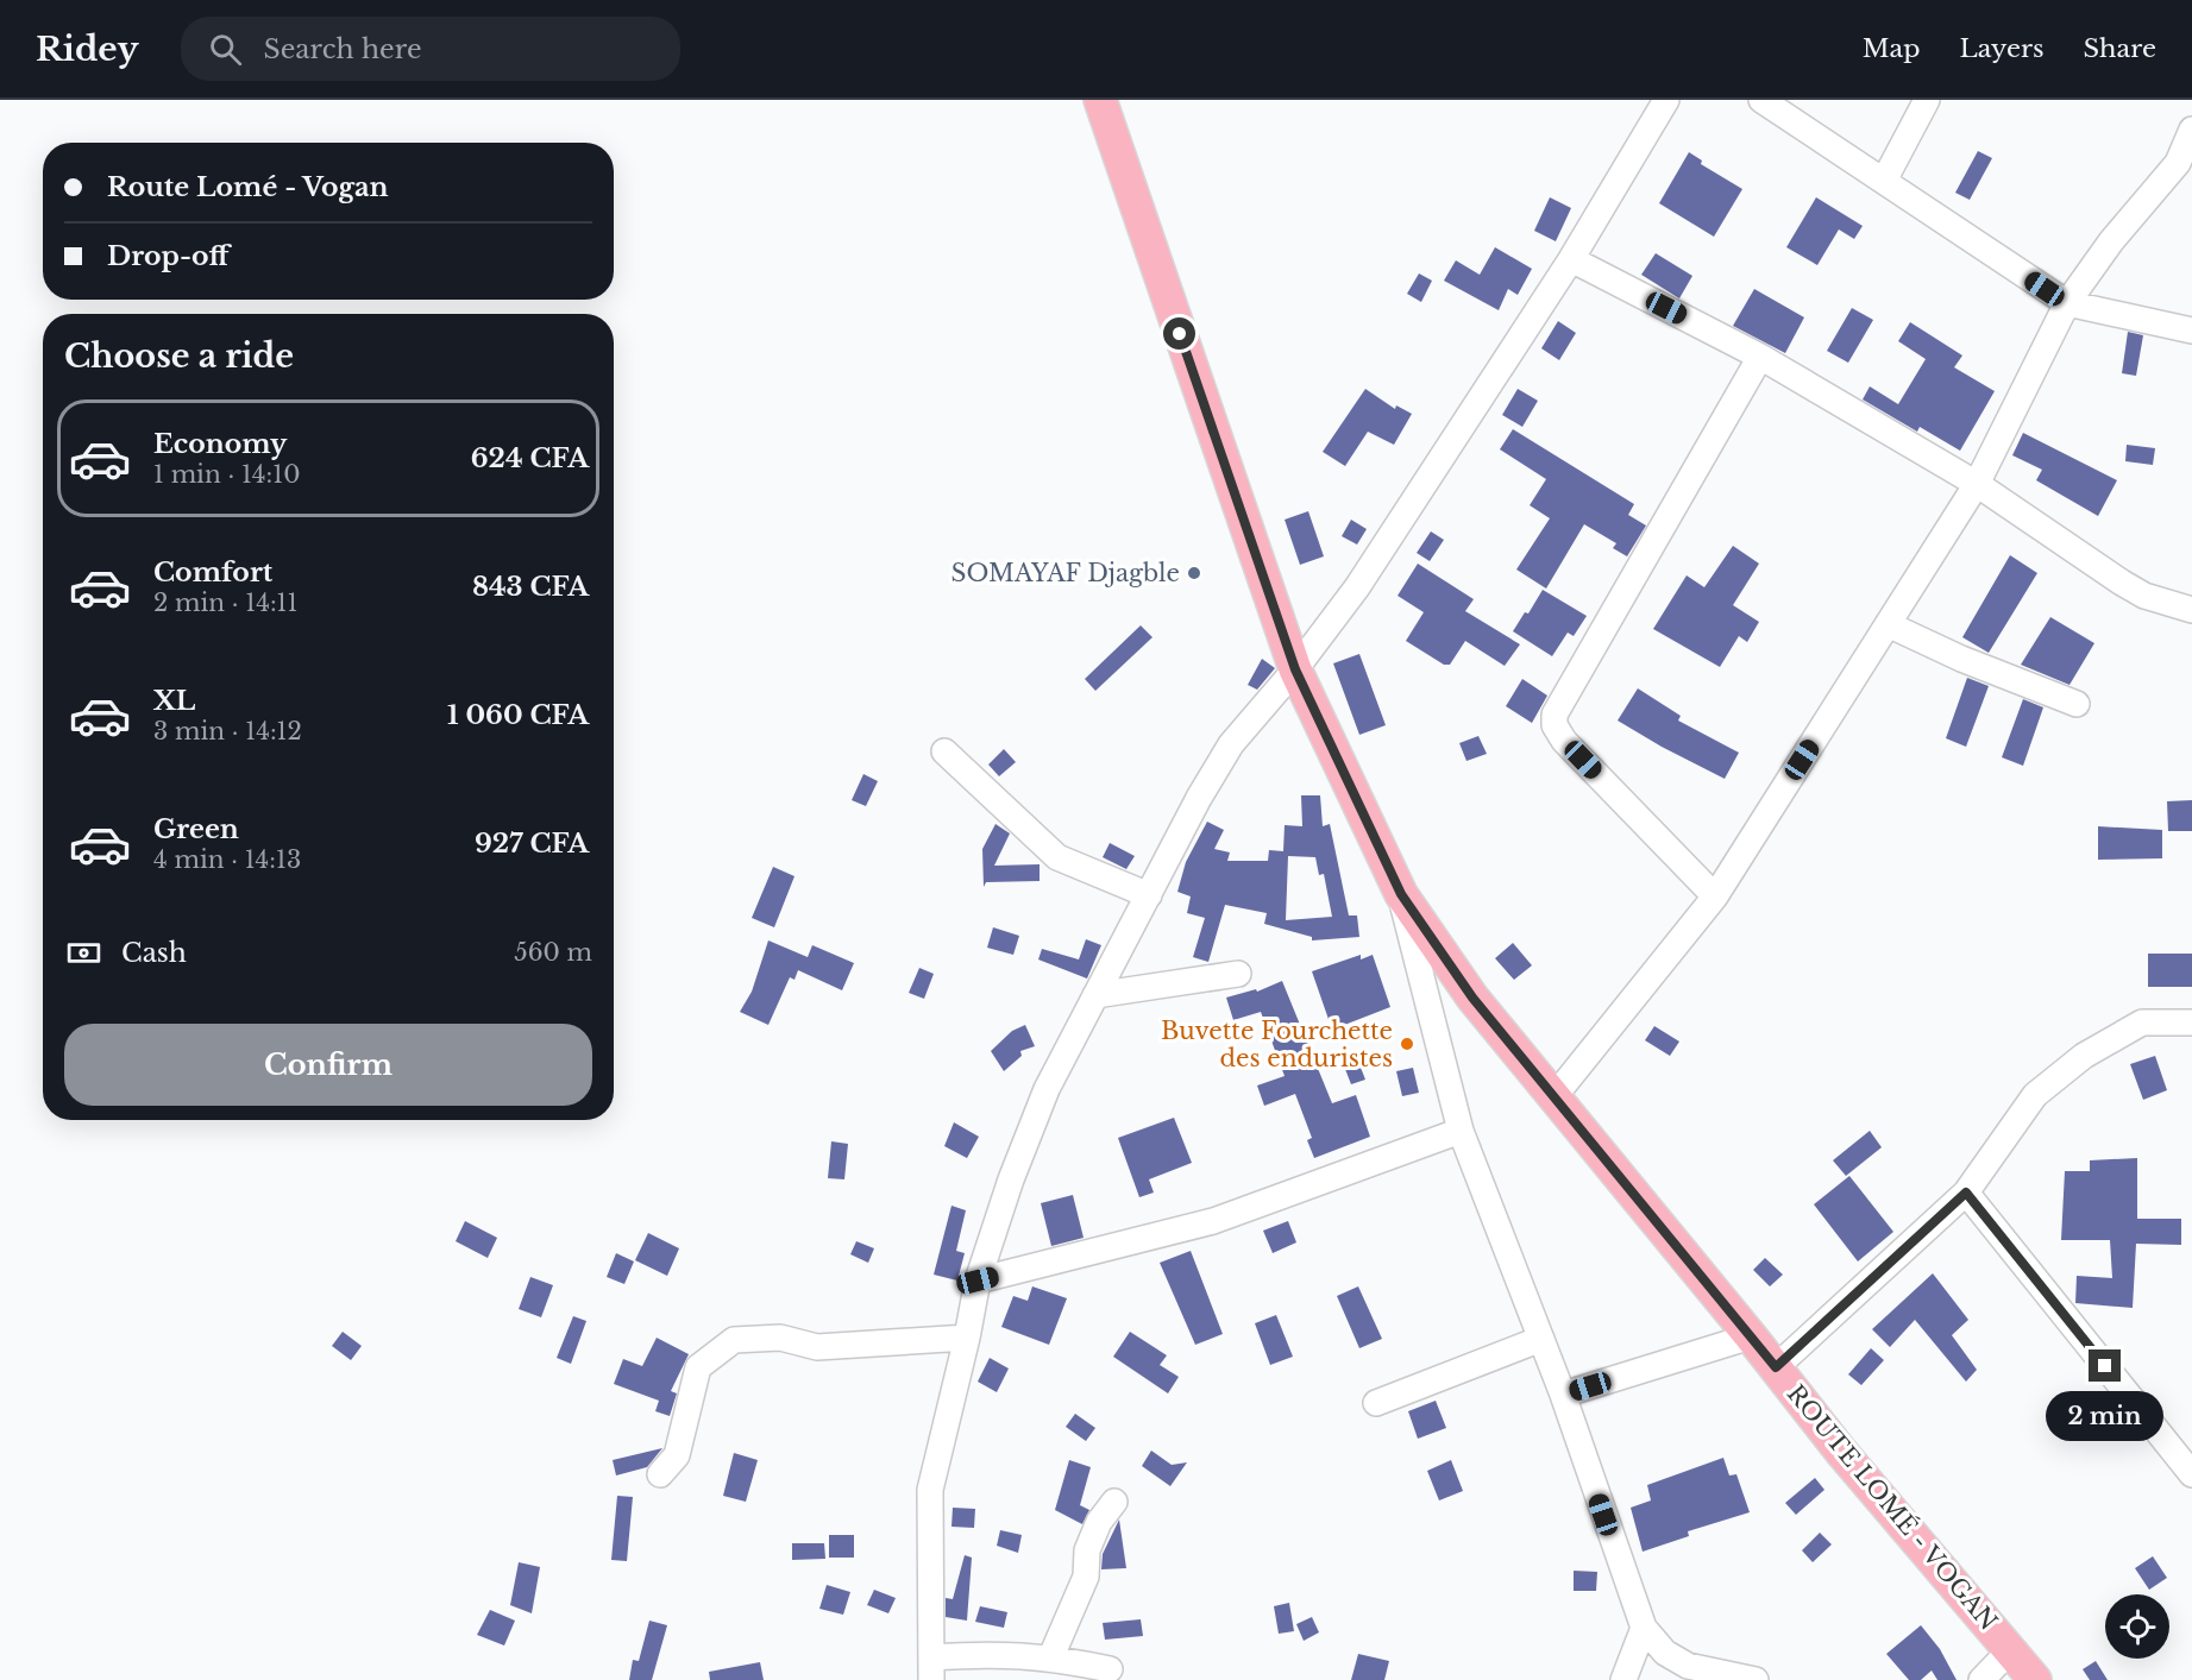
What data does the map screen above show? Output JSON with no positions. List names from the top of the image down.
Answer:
{
  "streets": {
    "main road": ["ROUTE LOMÉ - VOGAN"]
  },
  "places": ["SOMAYAF Djagble", "Buvette Fourchette des enduristes"],
  "page": {
    "header": "Ridey",
    "search": "Search here",
    "nav": ["Map", "Layers", "Share"],
    "banner": ["Route Lomé - Vogan", "Drop-off"],
    "heading": "Choose a ride",
    "list": [
      {
        "name": "Economy",
        "note": "1 min · 14:10",
        "value": "624 CFA"
      },
      {
        "name": "Comfort",
        "note": "2 min · 14:11",
        "value": "843 CFA"
      },
      {
        "name": "XL",
        "note": "3 min · 14:12",
        "value": "1 060 CFA"
      },
      {
        "name": "Green",
        "note": "4 min · 14:13",
        "value": "927 CFA"
      }
    ],
    "pay": ["Cash", "560 m"],
    "buttons": "Confirm",
    "bubble": "2 min"
  }
}
